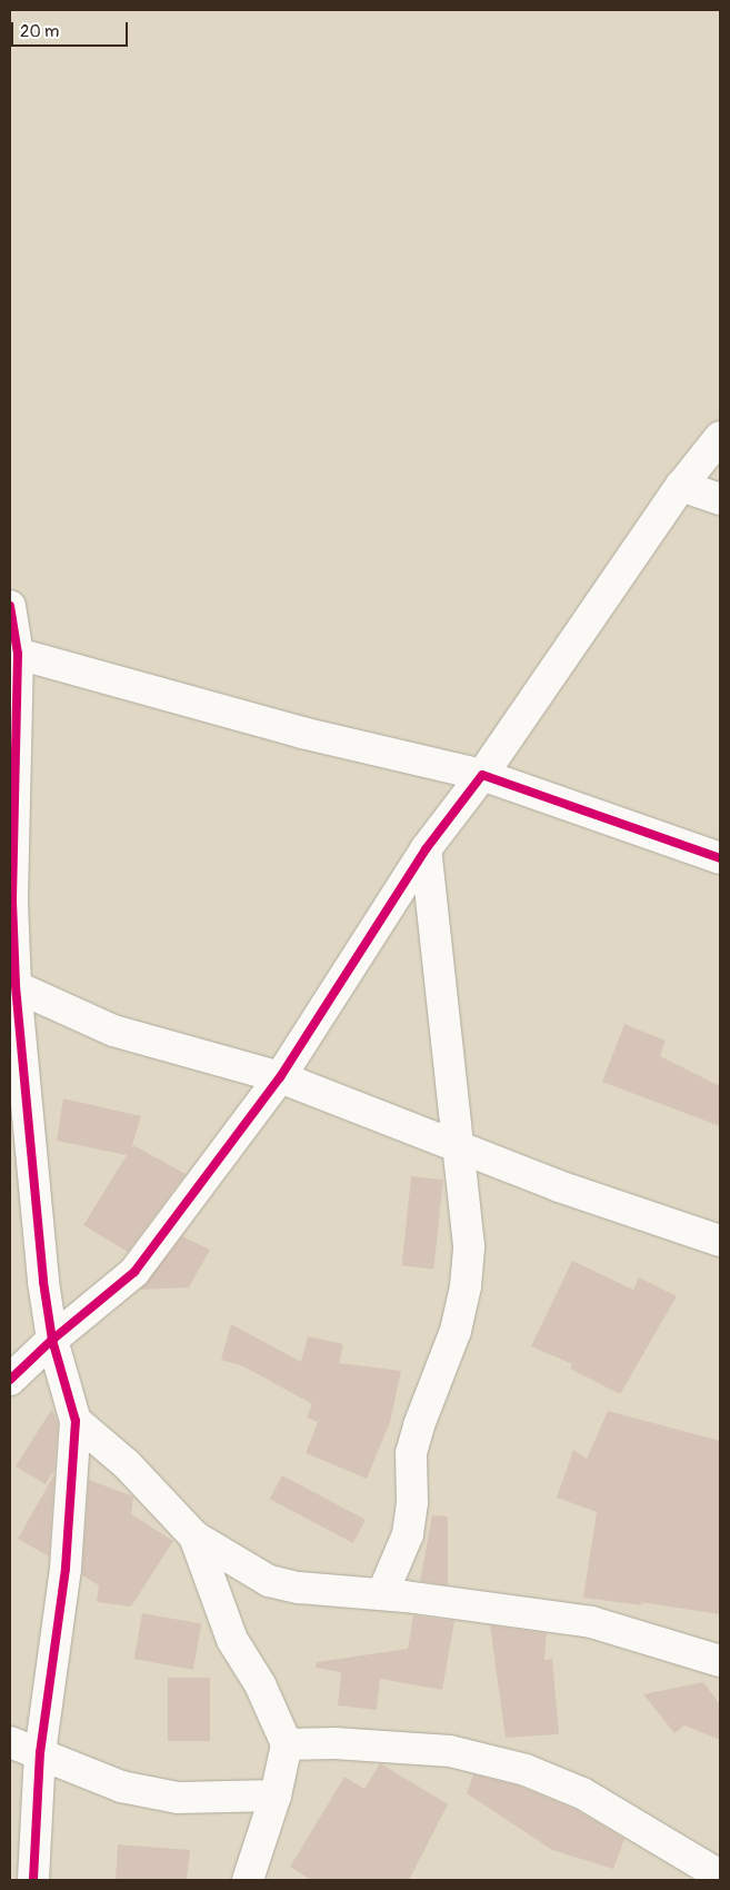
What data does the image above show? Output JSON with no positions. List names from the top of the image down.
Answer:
{
  "scale_bar": "20 m"
}
